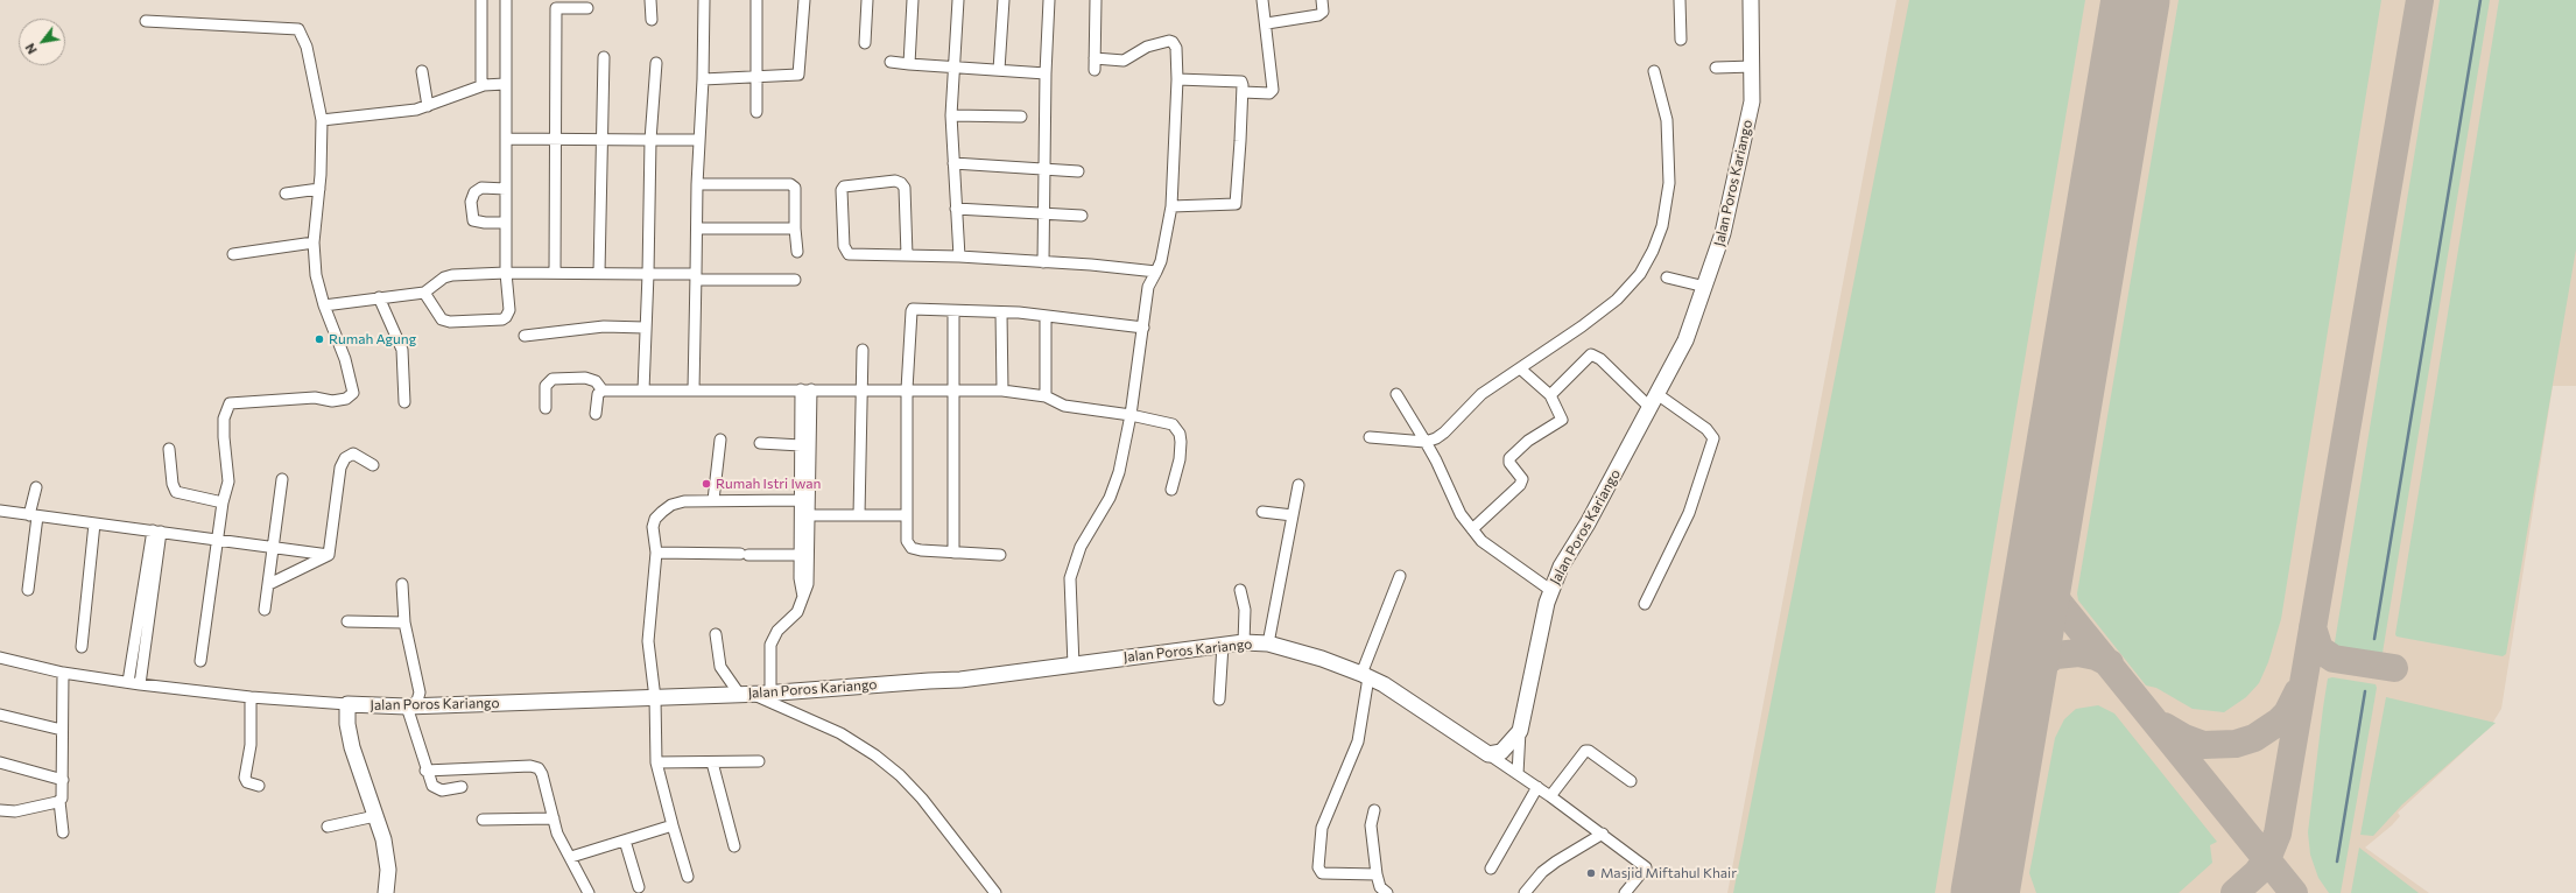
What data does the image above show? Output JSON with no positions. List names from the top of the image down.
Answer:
{
  "streets": {
    "main road": ["Jalan Poros Kariango"]
  },
  "places": ["Rumah Agung", "Rumah Istri Iwan", "Masjid Miftahul Khair"],
  "north": "bottom left"
}
